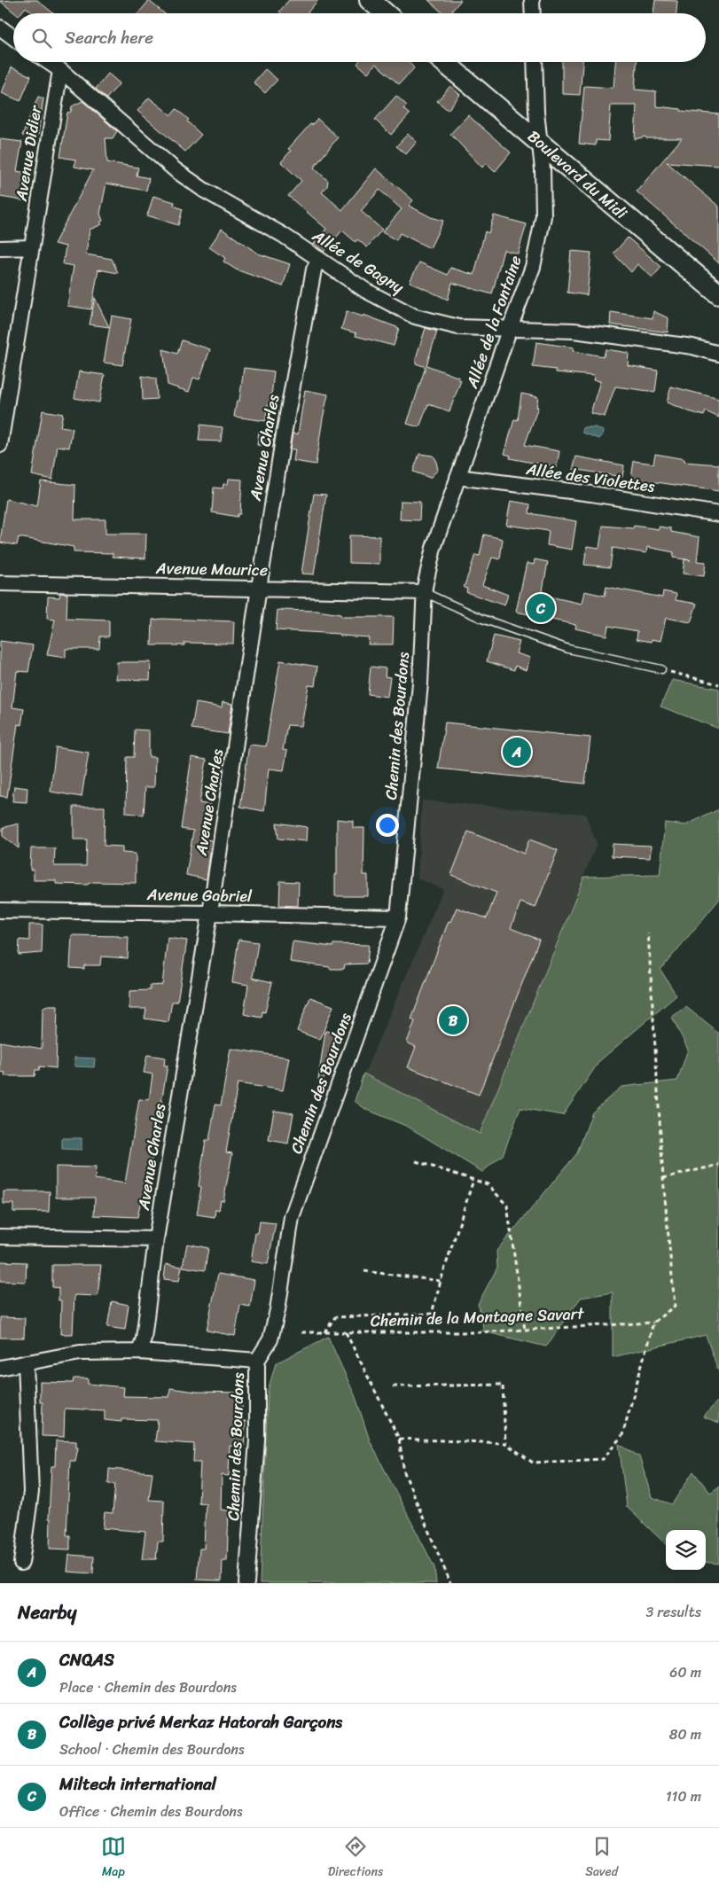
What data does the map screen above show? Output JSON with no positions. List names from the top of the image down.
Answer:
{
  "streets": {
    "street": [
      "Avenue Didier",
      "Boulevard du Midi",
      "Allée de Gagny",
      "Allée de la Fontaine",
      "Avenue Charles",
      "Allée des Violettes",
      "Avenue Maurice",
      "Chemin des Bourdons",
      "Avenue Gabriel"
    ],
    "path": ["Chemin de la Montagne Savart"]
  },
  "crossings": [
    ["Avenue Didier", "Allée de Gagny"],
    ["Boulevard du Midi", "Allée de la Fontaine"],
    ["Allée de Gagny", "Allée de la Fontaine"],
    ["Allée de Gagny", "Avenue Charles"],
    ["Allée de la Fontaine", "Allée des Violettes"],
    ["Allée de la Fontaine", "Avenue Maurice"],
    ["Allée de la Fontaine", "Chemin des Bourdons"],
    ["Avenue Charles", "Avenue Maurice"],
    ["Avenue Charles", "Avenue Gabriel"],
    ["Avenue Maurice", "Chemin des Bourdons"],
    ["Chemin des Bourdons", "Avenue Gabriel"]
  ],
  "page": {
    "search": "Search here",
    "pins": ["C", "A", "B"],
    "heading": ["Nearby", "3 results"],
    "list": [
      {
        "mark": "A",
        "name": "CNQAS",
        "note": "Place · Chemin des Bourdons",
        "value": "60 m"
      },
      {
        "mark": "B",
        "name": "Collège privé Merkaz Hatorah Garçons",
        "note": "School · Chemin des Bourdons",
        "value": "80 m"
      },
      {
        "mark": "C",
        "name": "Miltech international",
        "note": "Office · Chemin des Bourdons",
        "value": "110 m"
      }
    ],
    "nav": ["Map", "Directions", "Saved"]
  }
}
